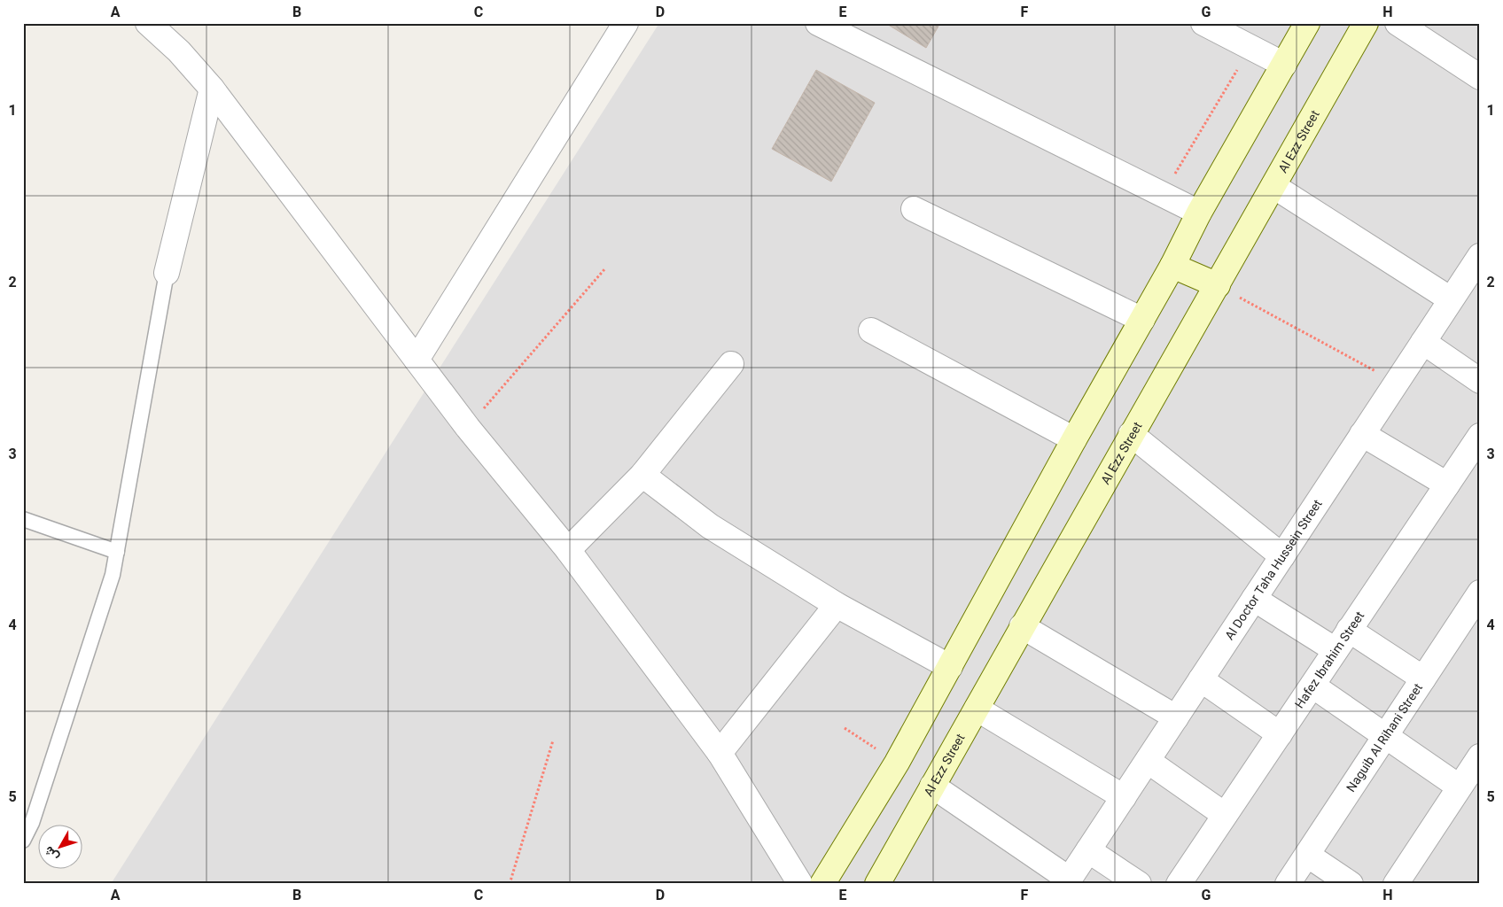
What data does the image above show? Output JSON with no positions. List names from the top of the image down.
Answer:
{
  "streets": {
    "main road": ["Al Ezz Street"],
    "street": ["Al Doctor Taha Hussein Street", "Hafez Ibrahim Street", "Naguib Al Rihani Street"]
  },
  "north": "bottom left",
  "grid": {
    "columns": [
      "A",
      "B",
      "C",
      "D",
      "E",
      "F",
      "G",
      "H"
    ],
    "rows": [
      "1",
      "2",
      "3",
      "4",
      "5"
    ]
  }
}
